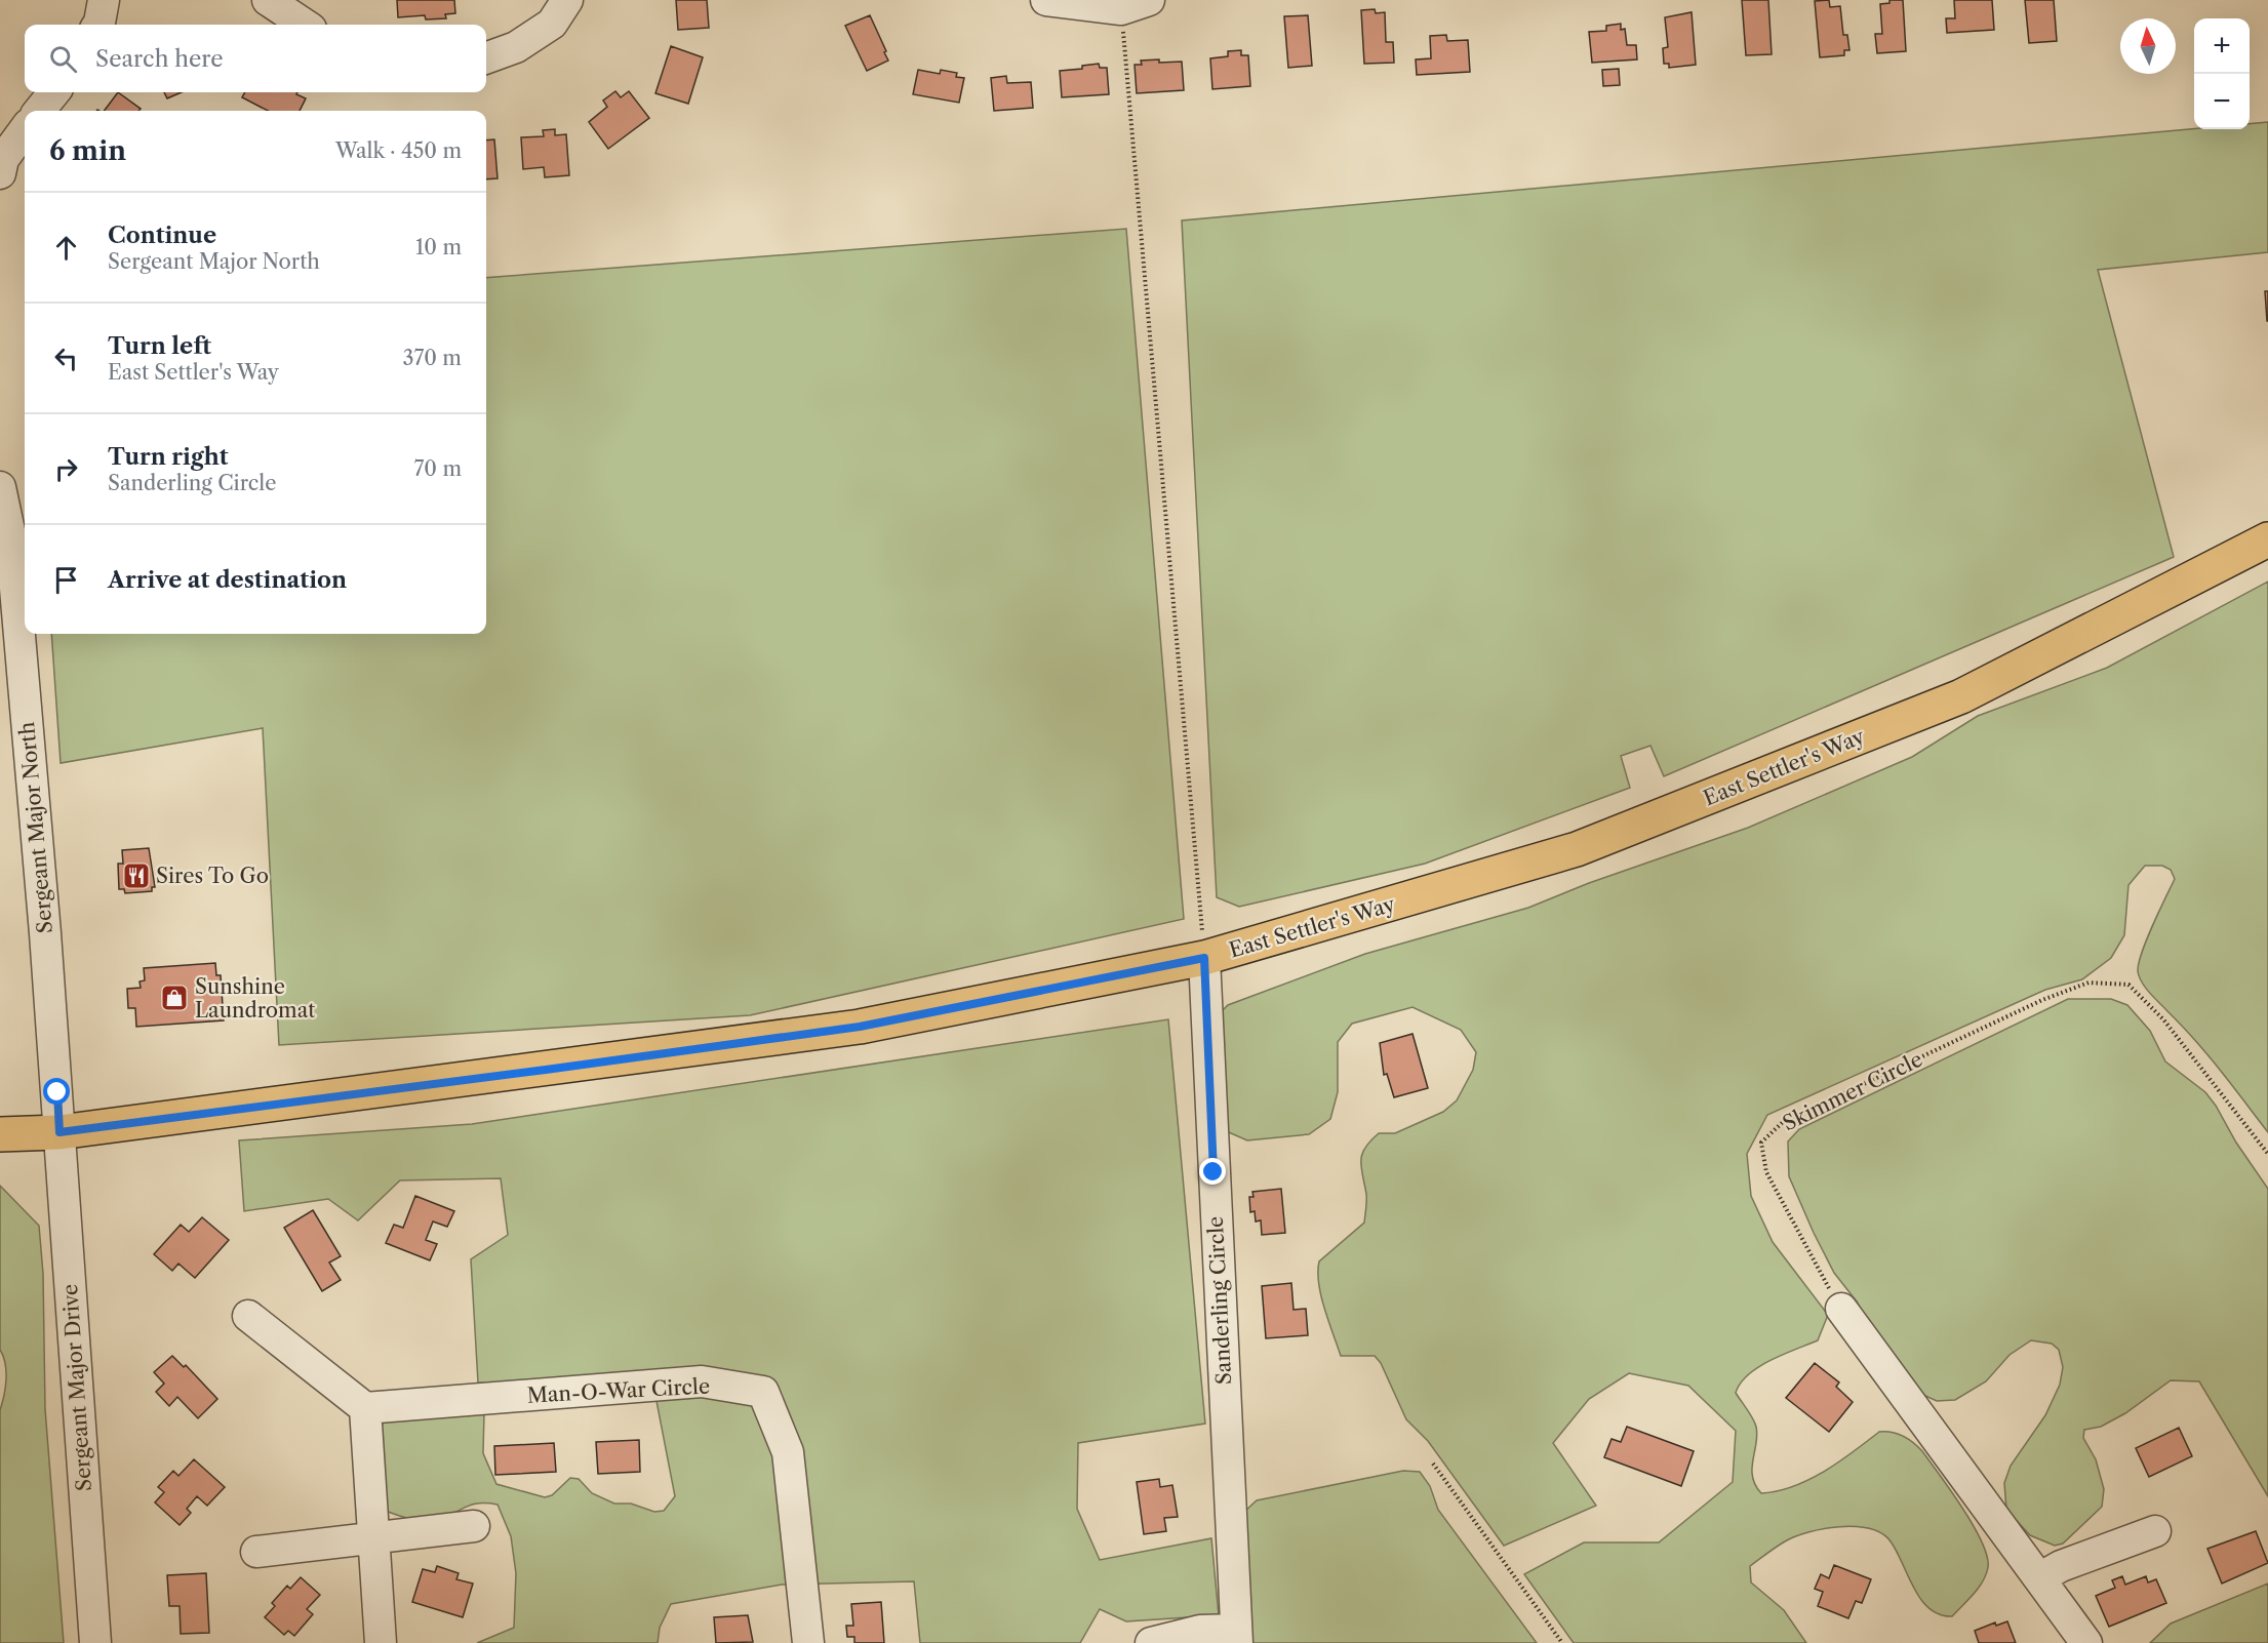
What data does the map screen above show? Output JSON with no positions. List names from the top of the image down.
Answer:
{
  "streets": {
    "main road": ["East Settler's Way"],
    "street": [
      "Sergeant Major North",
      "Sanderling Circle",
      "Sergeant Major Drive",
      "Man-O-War Circle"
    ],
    "path": ["Skimmer Circle"]
  },
  "crossings": [
    ["East Settler's Way", "Sergeant Major North"],
    ["East Settler's Way", "Sanderling Circle"],
    ["East Settler's Way", "Sergeant Major Drive"],
    ["Sergeant Major North", "Sergeant Major Drive"]
  ],
  "places": {
    "restaurant": ["Sires To Go"],
    "shop": ["Sunshine Laundromat"]
  },
  "north": "top",
  "page": {
    "map_buttons": ["+", "−"],
    "search": "Search here",
    "heading": ["6 min", "Walk · 450 m"],
    "list": [
      ["Continue", "Sergeant Major North", "10 m"],
      ["Turn left", "East Settler's Way", "370 m"],
      ["Turn right", "Sanderling Circle", "70 m"],
      "Arrive at destination"
    ]
  }
}
